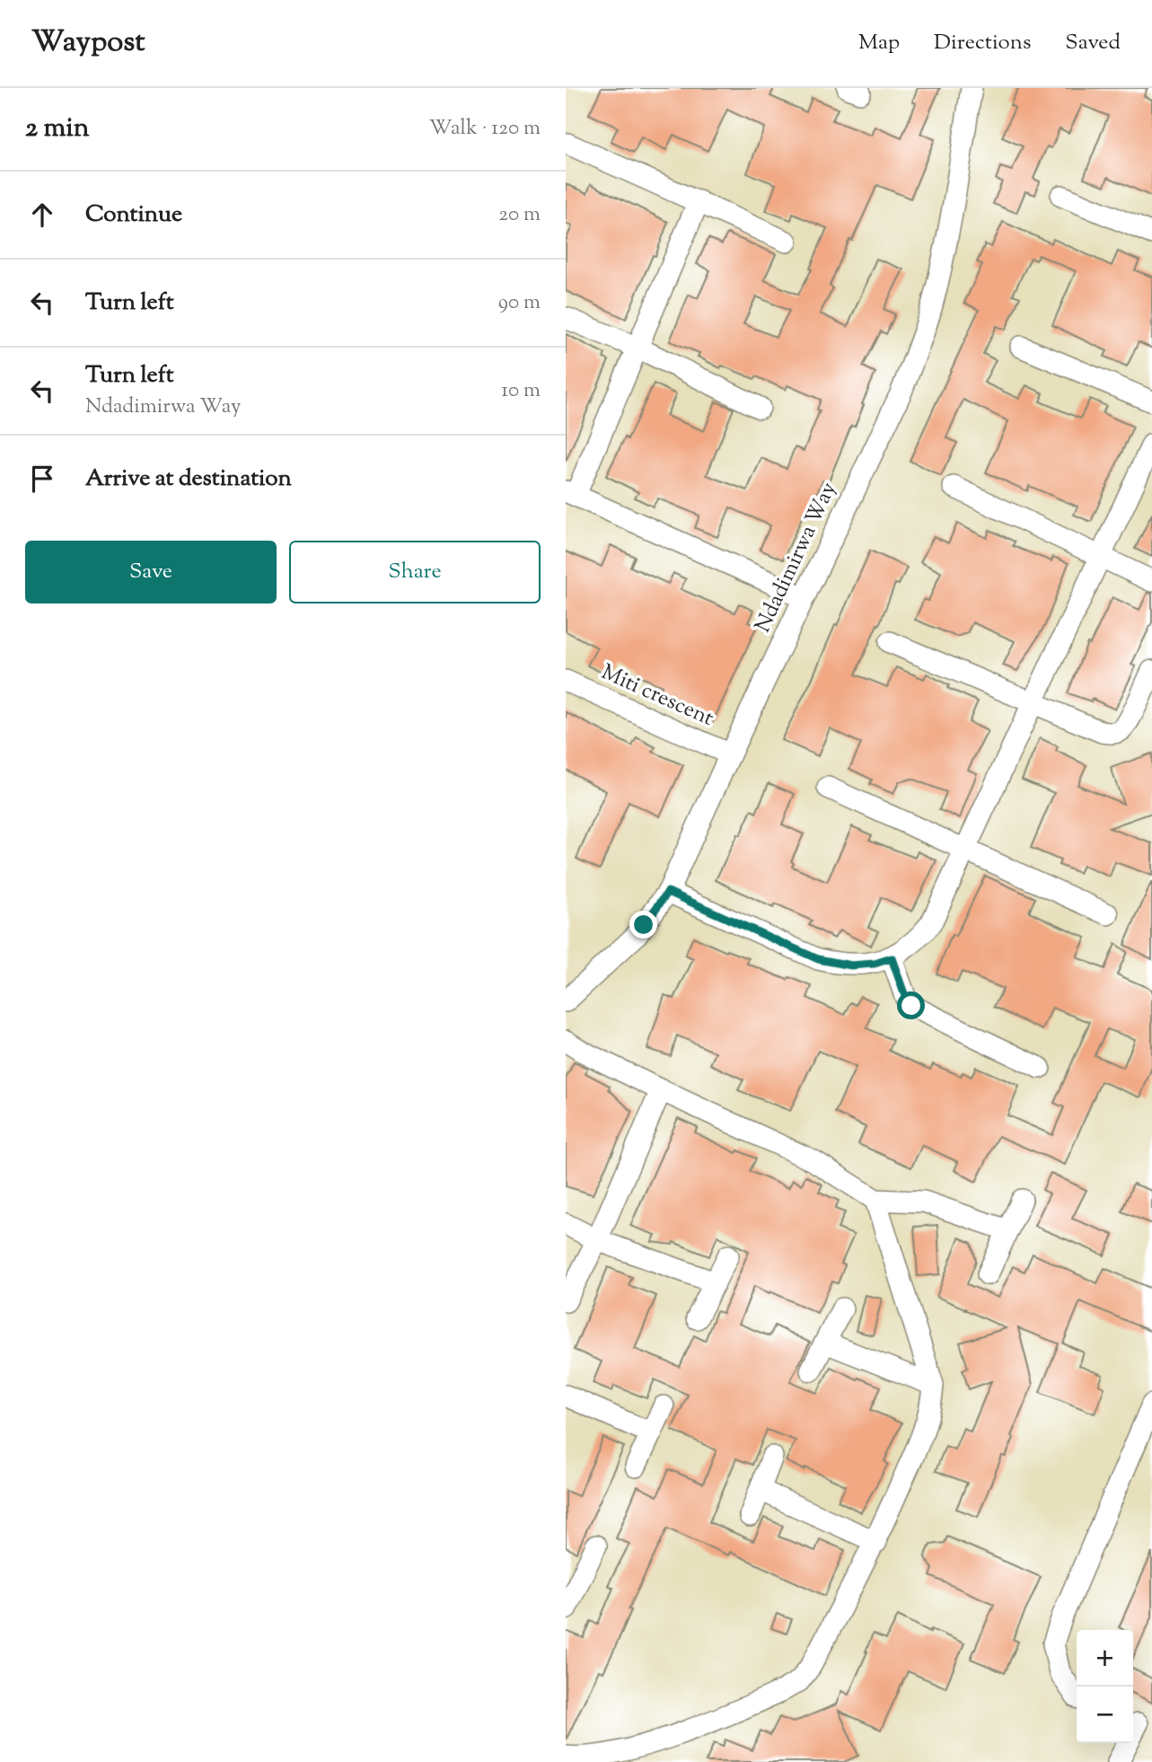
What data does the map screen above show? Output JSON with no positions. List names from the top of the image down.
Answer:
{
  "streets": {
    "street": ["Ndadimirwa Way", "Miti crescent"]
  },
  "crossings": [
    ["Ndadimirwa Way", "Miti crescent"]
  ],
  "page": {
    "header": "Waypost",
    "nav": ["Map", "Directions", "Saved"],
    "heading": ["2 min", "Walk · 120 m"],
    "list": [
      ["Continue", "20 m"],
      ["Turn left", "90 m"],
      ["Turn left", "Ndadimirwa Way", "10 m"],
      "Arrive at destination"
    ],
    "buttons": ["Save", "Share"],
    "map_buttons": ["+", "−"]
  }
}
